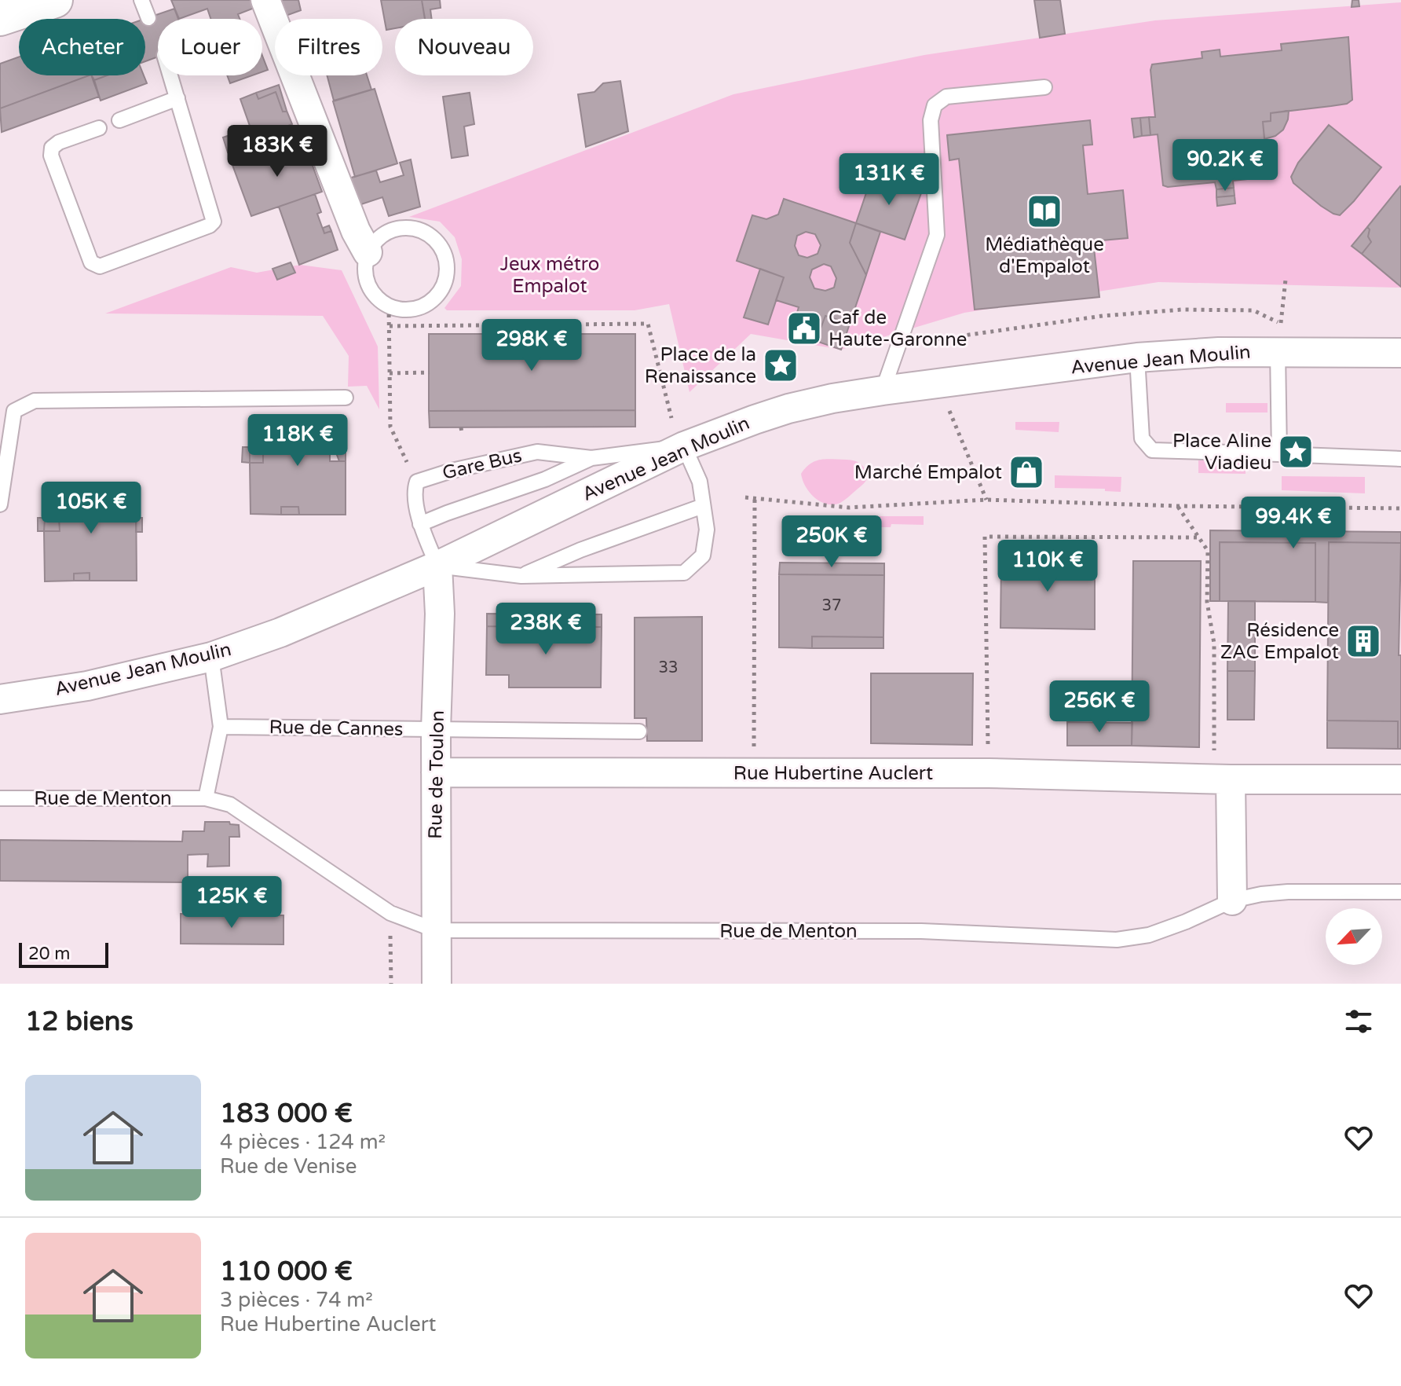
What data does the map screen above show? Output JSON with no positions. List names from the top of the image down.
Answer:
{
  "streets": {
    "street": ["Avenue Jean Moulin", "Rue Hubertine Auclert", "Rue de Toulon"],
    "lane": ["Gare Bus", "Rue de Cannes", "Rue de Menton"]
  },
  "crossings": [
    ["Avenue Jean Moulin", "Gare Bus"],
    ["Avenue Jean Moulin", "Rue de Toulon"],
    ["Gare Bus", "Rue de Toulon"],
    ["Rue de Cannes", "Rue de Toulon"],
    ["Rue Hubertine Auclert", "Rue de Toulon"],
    ["Rue de Toulon", "Rue de Menton"]
  ],
  "parks": ["Jeux métro Empalot"],
  "places": {
    "library": ["Médiathèque d'Empalot"],
    "public building": ["Caf de Haute-Garonne"],
    "place": ["Place de la Renaissance", "Place Aline Viadieu"],
    "shop": ["Marché Empalot"],
    "building": ["Résidence ZAC Empalot"]
  },
  "house_numbers": ["37", "33"],
  "scale_bar": "20 m",
  "north": "bottom left",
  "page": {
    "chip": [
      "Acheter",
      "Louer",
      "Filtres",
      "Nouveau"
    ],
    "price": [
      "183K €",
      "90.2K €",
      "131K €",
      "298K €",
      "118K €",
      "105K €",
      "99.4K €",
      "250K €",
      "110K €",
      "238K €",
      "256K €",
      "125K €"
    ],
    "scale": "20 m",
    "heading": "12 biens",
    "list": [
      {
        "name": "183 000 €",
        "note": "4 pièces · 124 m² · Rue de Venise"
      },
      {
        "name": "110 000 €",
        "note": "3 pièces · 74 m² · Rue Hubertine Auclert"
      }
    ]
  }
}
